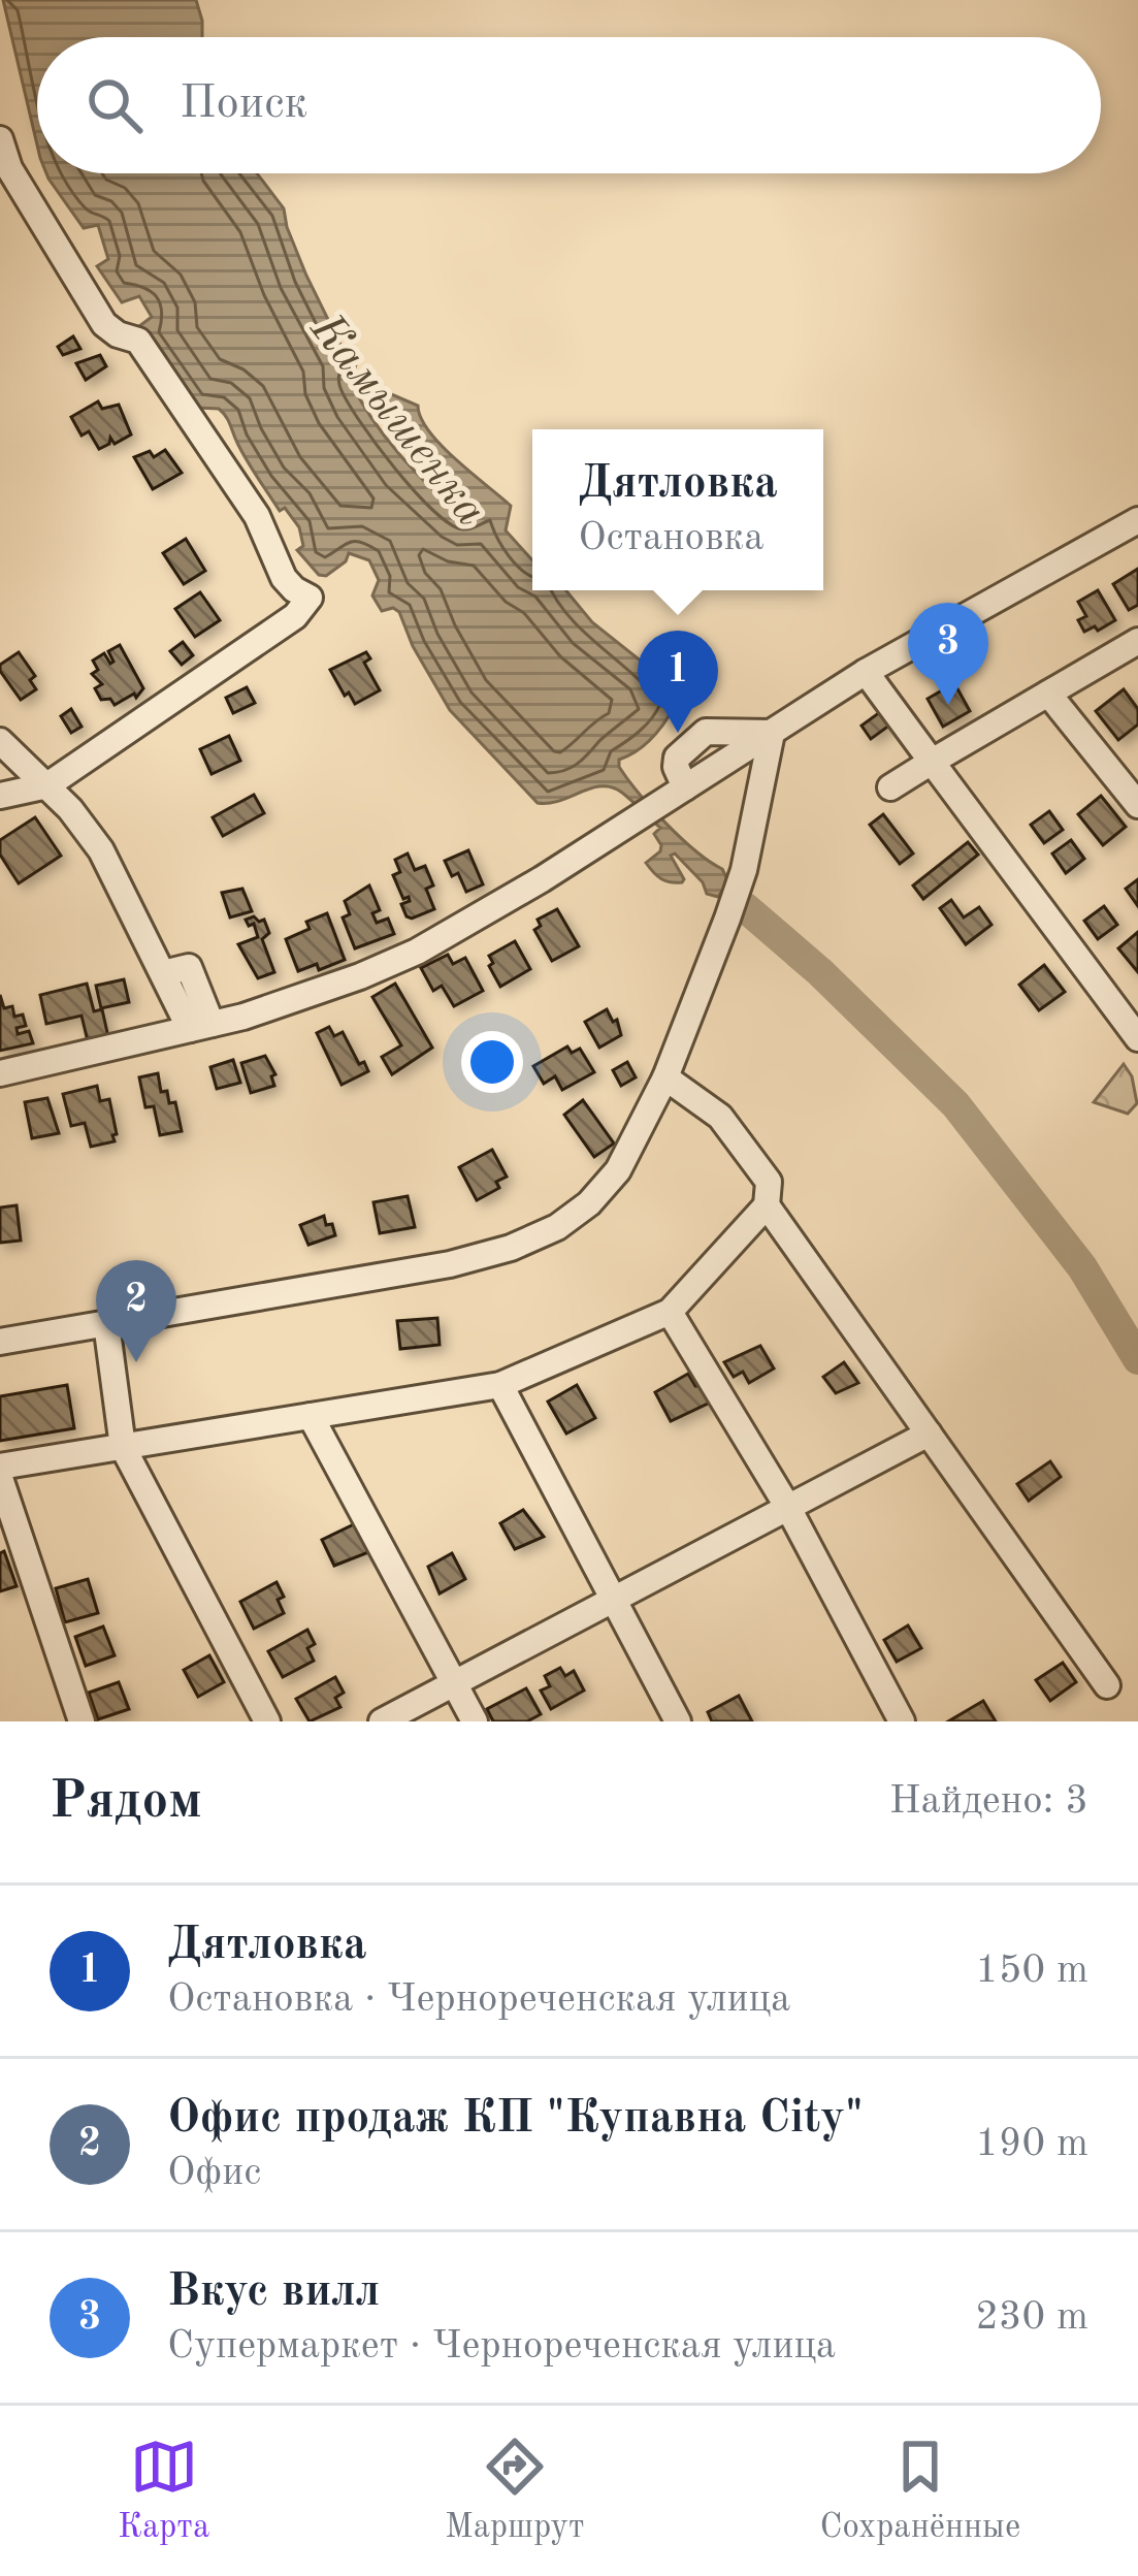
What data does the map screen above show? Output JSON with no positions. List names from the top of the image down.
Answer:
{
  "water": ["Камышенка"],
  "page": {
    "search": "Поиск",
    "popup": ["Дятловка", "Остановка"],
    "pins": ["3", "1", "2"],
    "heading": ["Рядом", "Найдено: 3"],
    "list": [
      {
        "mark": "1",
        "name": "Дятловка",
        "note": "Остановка · Чернореченская улица",
        "value": "150 m"
      },
      {
        "mark": "2",
        "name": "Офис продаж КП \"Купавна City\"",
        "note": "Офис",
        "value": "190 m"
      },
      {
        "mark": "3",
        "name": "Вкус вилл",
        "note": "Супермаркет · Чернореченская улица",
        "value": "230 m"
      }
    ],
    "nav": ["Карта", "Маршрут", "Сохранённые"]
  }
}
